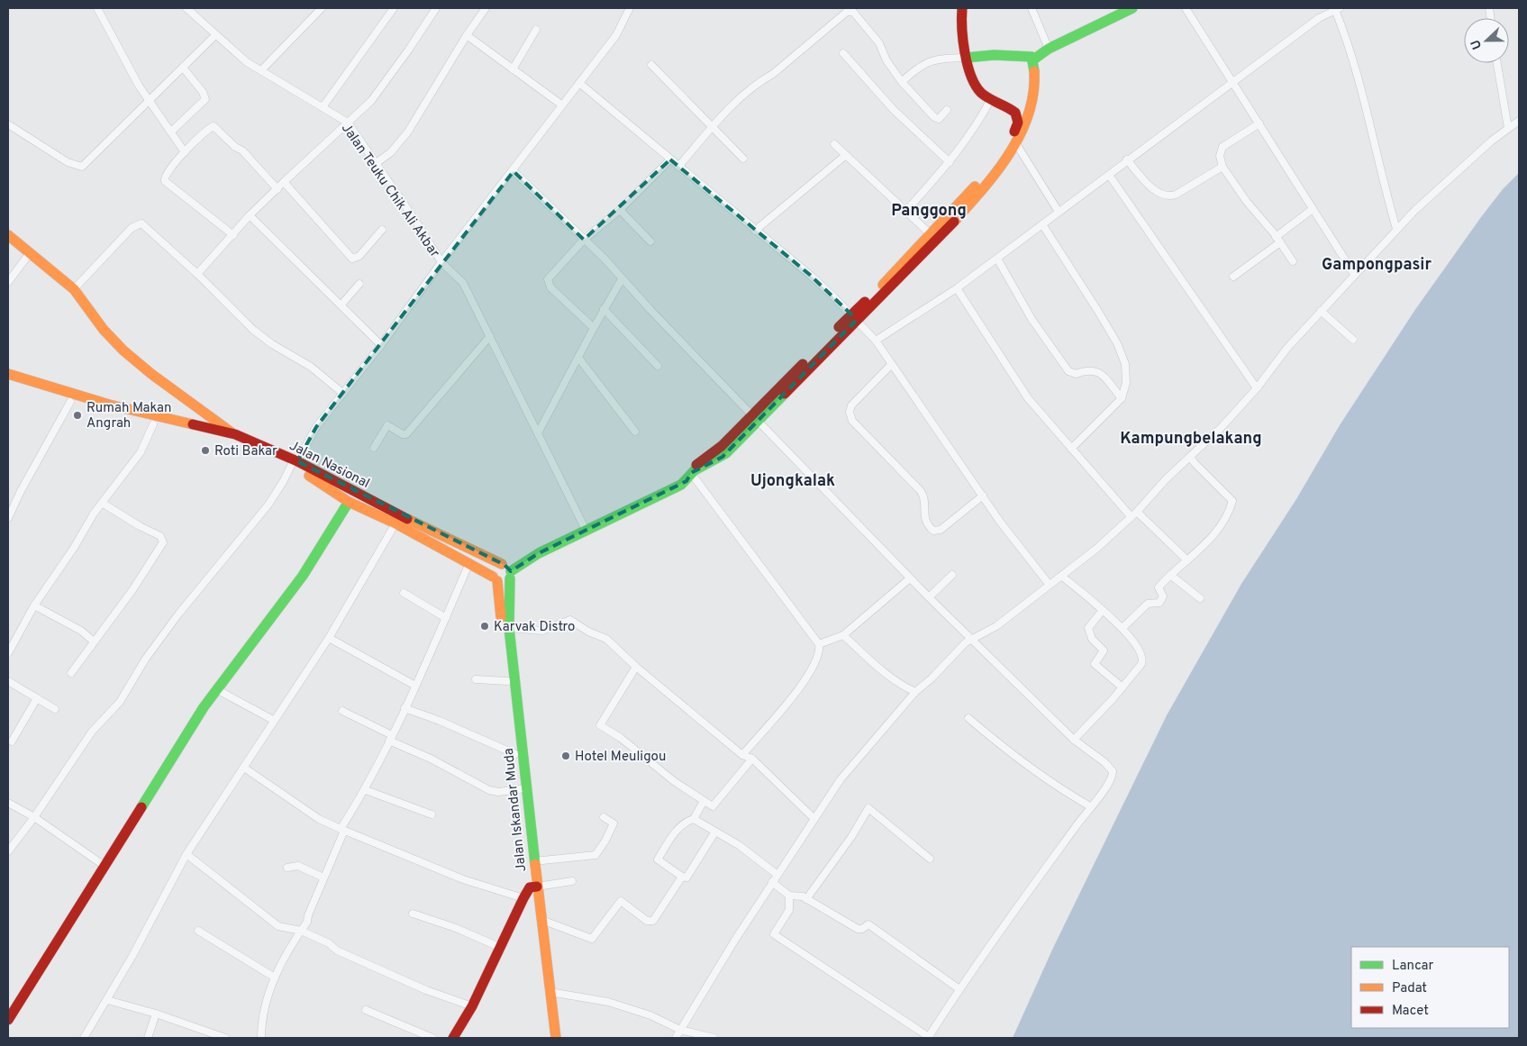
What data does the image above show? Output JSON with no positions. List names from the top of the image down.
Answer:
{
  "streets": {
    "main road": ["Jalan Nasional", "Jalan Iskandar Muda"],
    "street": ["Jalan Teuku Chik Ali Akbar"]
  },
  "crossings": [
    ["Jalan Nasional", "Jalan Iskandar Muda"]
  ],
  "districts": [
    "Panggong",
    "Gampongpasir",
    "Kampungbelakang",
    "Ujongkalak"
  ],
  "places": [
    "Rumah Makan Angrah",
    "Roti Bakar",
    "Karvak Distro",
    "Hotel Meuligou"
  ],
  "legend": ["Lancar", "Padat", "Macet"],
  "north": "left"
}
